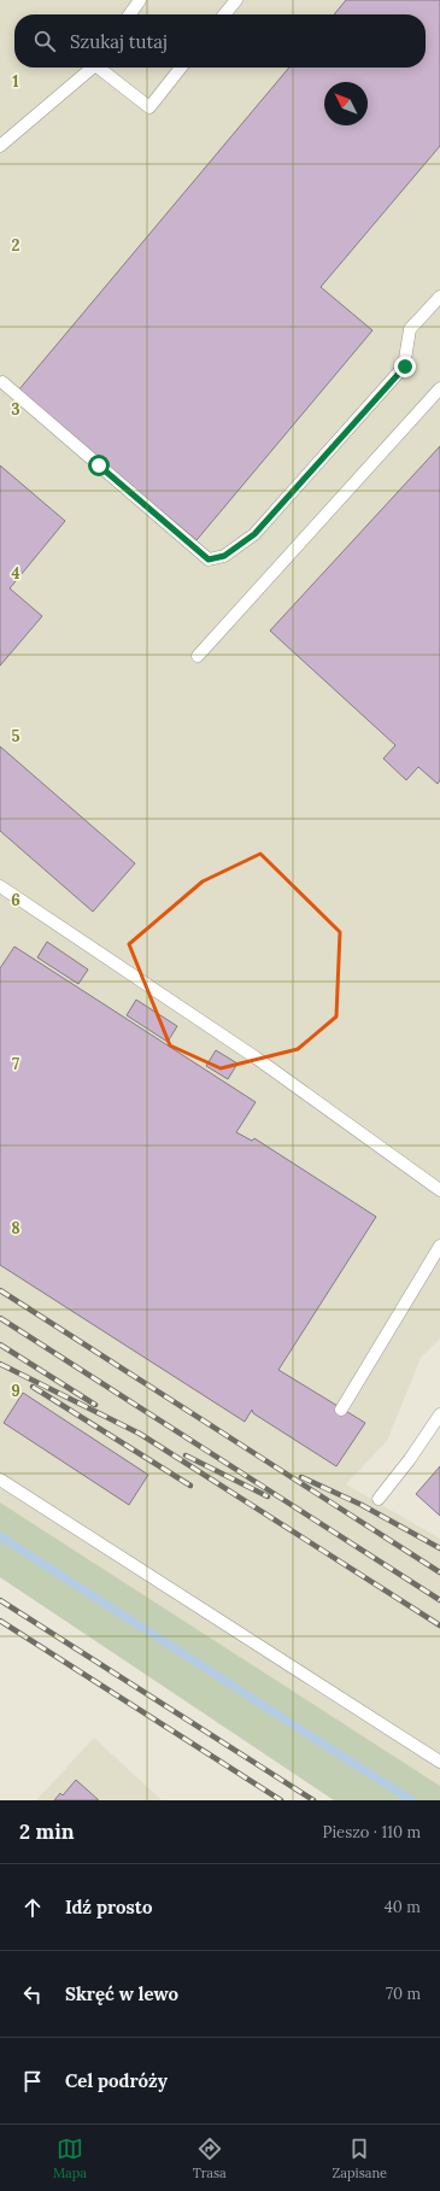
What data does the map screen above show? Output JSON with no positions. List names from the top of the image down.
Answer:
{
  "north": "top left",
  "page": {
    "search": "Szukaj tutaj",
    "heading": ["2 min", "Pieszo · 110 m"],
    "list": [
      ["Idź prosto", "40 m"],
      ["Skręć w lewo", "70 m"],
      "Cel podróży"
    ],
    "nav": ["Mapa", "Trasa", "Zapisane"]
  },
  "grid": {
    "rows": [
      "1",
      "2",
      "3",
      "4",
      "5",
      "6",
      "7",
      "8",
      "9"
    ]
  }
}
